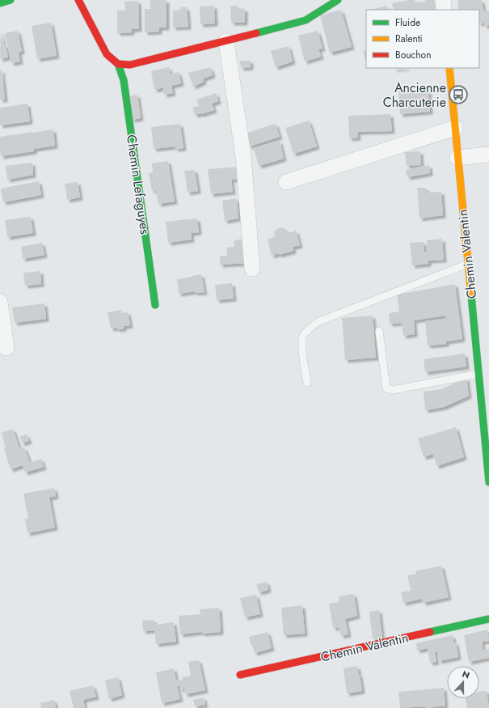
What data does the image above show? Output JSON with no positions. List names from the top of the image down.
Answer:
{
  "streets": {
    "street": ["Chemin Lefaguyes", "Chemin Valentin"]
  },
  "places": {
    "bus stop": ["Ancienne Charcuterie"]
  },
  "legend": ["Fluide", "Ralenti", "Bouchon"],
  "north": "top"
}
